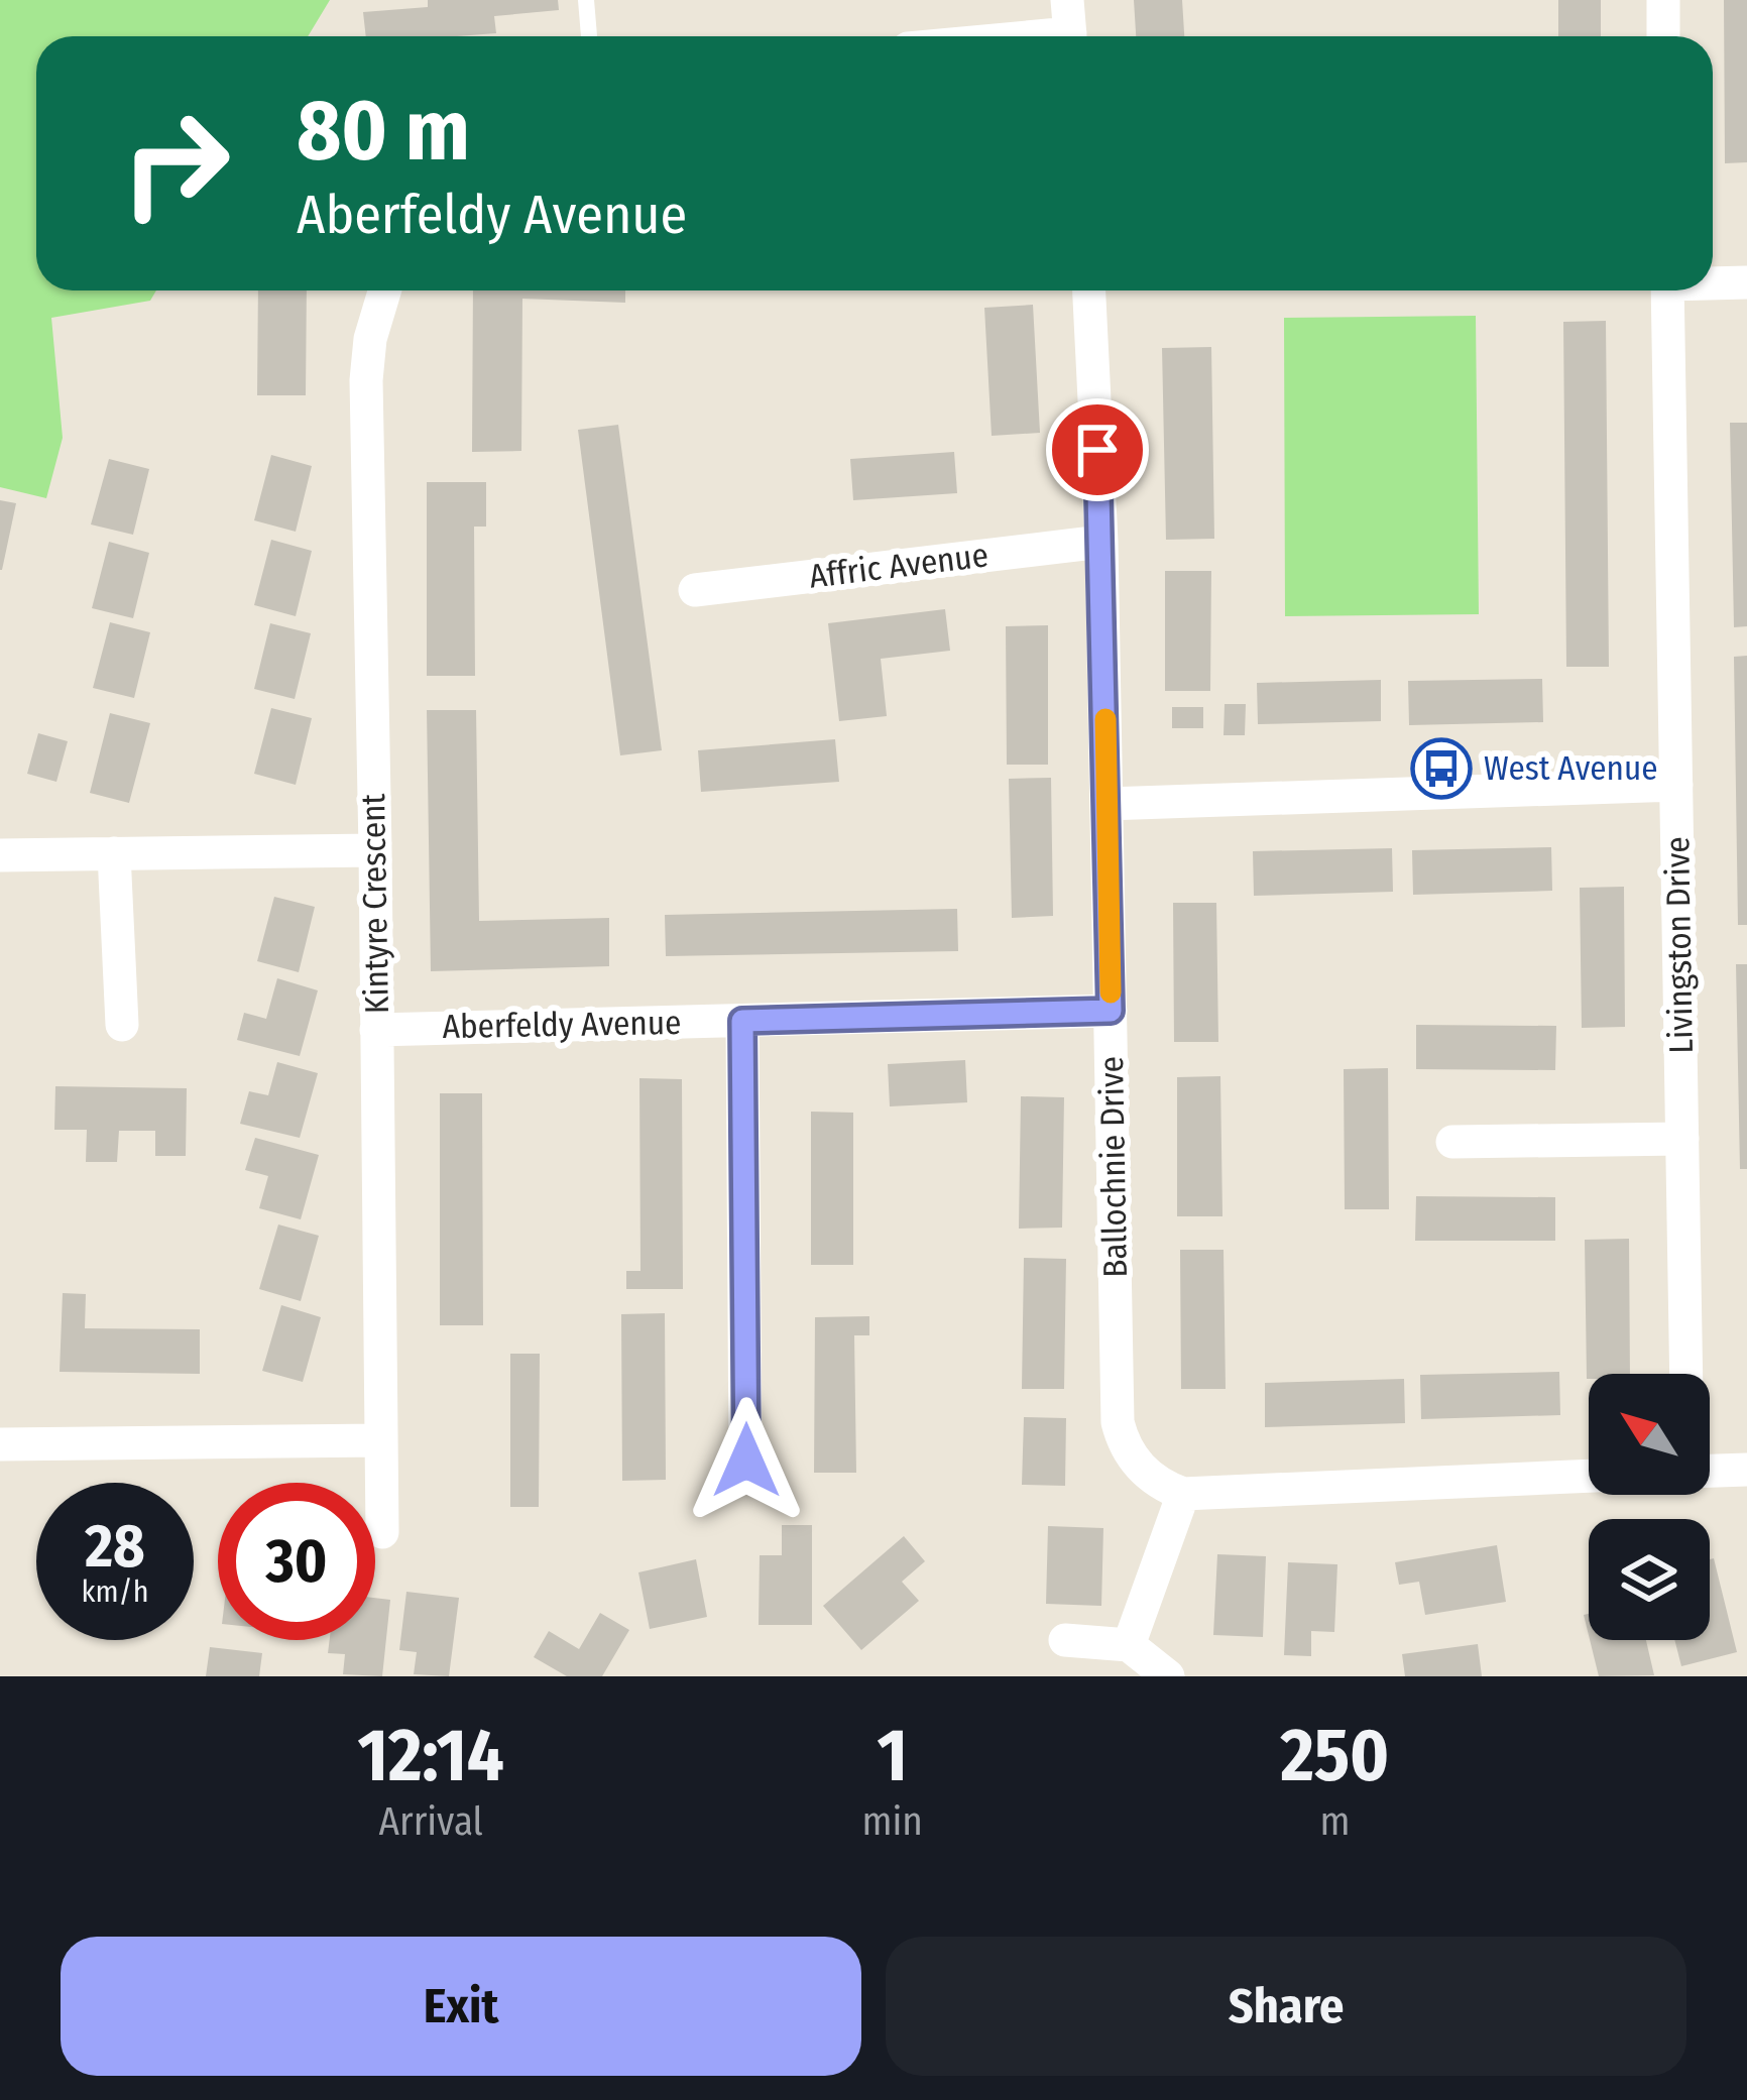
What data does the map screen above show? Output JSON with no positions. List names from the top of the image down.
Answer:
{
  "streets": {
    "street": [
      "Affric Avenue",
      "Kintyre Crescent",
      "Livingston Drive",
      "Aberfeldy Avenue",
      "Ballochnie Drive"
    ]
  },
  "crossings": [
    ["Affric Avenue", "Ballochnie Drive"],
    ["Kintyre Crescent", "Aberfeldy Avenue"],
    ["Aberfeldy Avenue", "Ballochnie Drive"]
  ],
  "places": {
    "bus stop": ["West Avenue"]
  },
  "north": "top left",
  "page": {
    "turn": ["80 m", "Aberfeldy Avenue"],
    "speed": "28 km/h",
    "limit": "30",
    "eta": [
      "12:14",
      "Arrival",
      "1",
      "min",
      "250",
      "m"
    ],
    "buttons": ["Exit", "Share"]
  }
}
